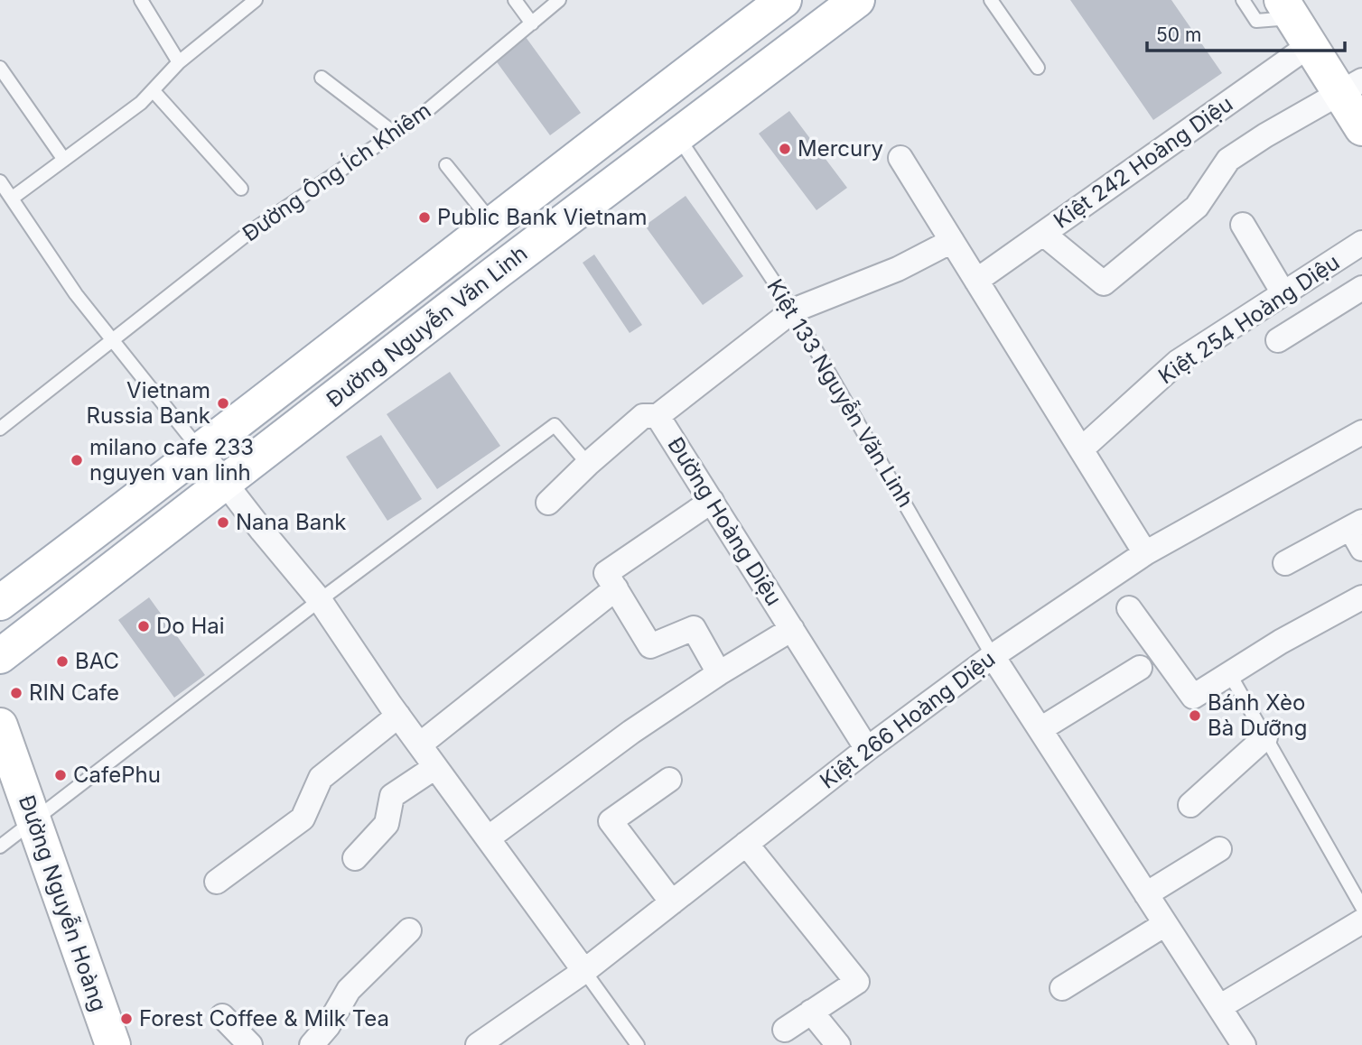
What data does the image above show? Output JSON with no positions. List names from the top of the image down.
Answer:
{
  "streets": {
    "main road": ["Đường Nguyễn Văn Linh", "Đường Nguyễn Hoàng"],
    "street": [
      "Kiệt 242 Hoàng Diệu",
      "Kiệt 254 Hoàng Diệu",
      "Đường Hoàng Diệu",
      "Kiệt 266 Hoàng Diệu"
    ],
    "lane": ["Đường Ông Ích Khiêm", "Kiệt 133 Nguyễn Văn Linh"]
  },
  "crossings": [
    ["Đường Nguyễn Văn Linh", "Kiệt 133 Nguyễn Văn Linh"],
    ["Kiệt 133 Nguyễn Văn Linh", "Kiệt 266 Hoàng Diệu"],
    ["Đường Hoàng Diệu", "Kiệt 266 Hoàng Diệu"]
  ],
  "places": [
    "Mercury",
    "Public Bank Vietnam",
    "Vietnam Russia Bank",
    "milano cafe 233 nguyen van linh",
    "Nana Bank",
    "Do Hai",
    "BAC",
    "RIN Cafe",
    "Bánh Xèo Bà Dưỡng",
    "CafePhu",
    "Forest Coffee & Milk Tea"
  ],
  "scale_bar": "50 m"
}
